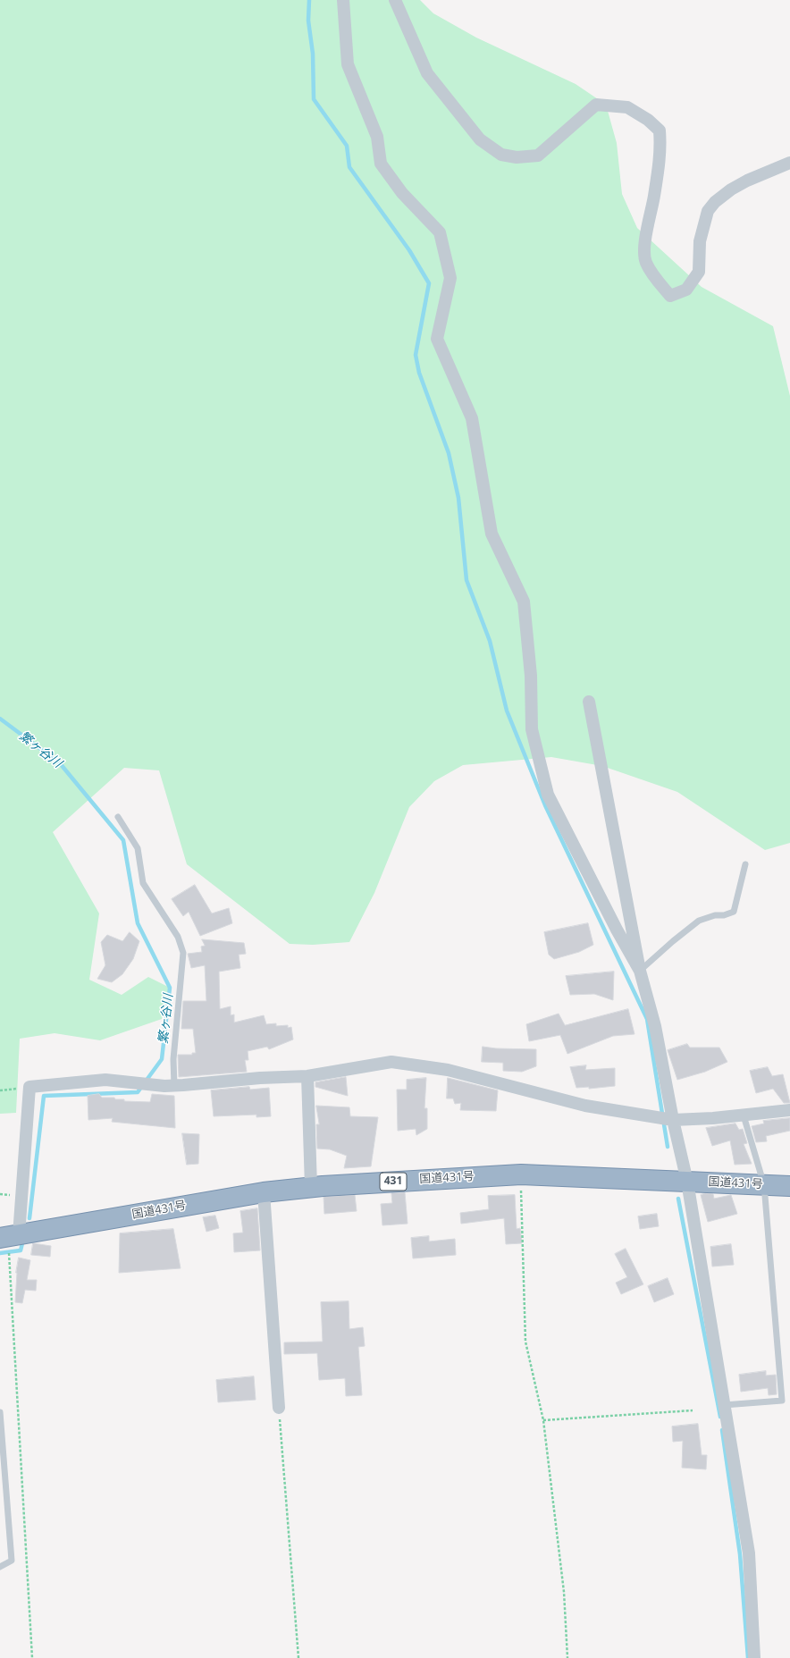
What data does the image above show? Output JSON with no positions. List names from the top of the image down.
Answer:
{
  "streets": {
    "highway": ["国道431号", "431"]
  },
  "water": ["繁ヶ谷川"]
}
